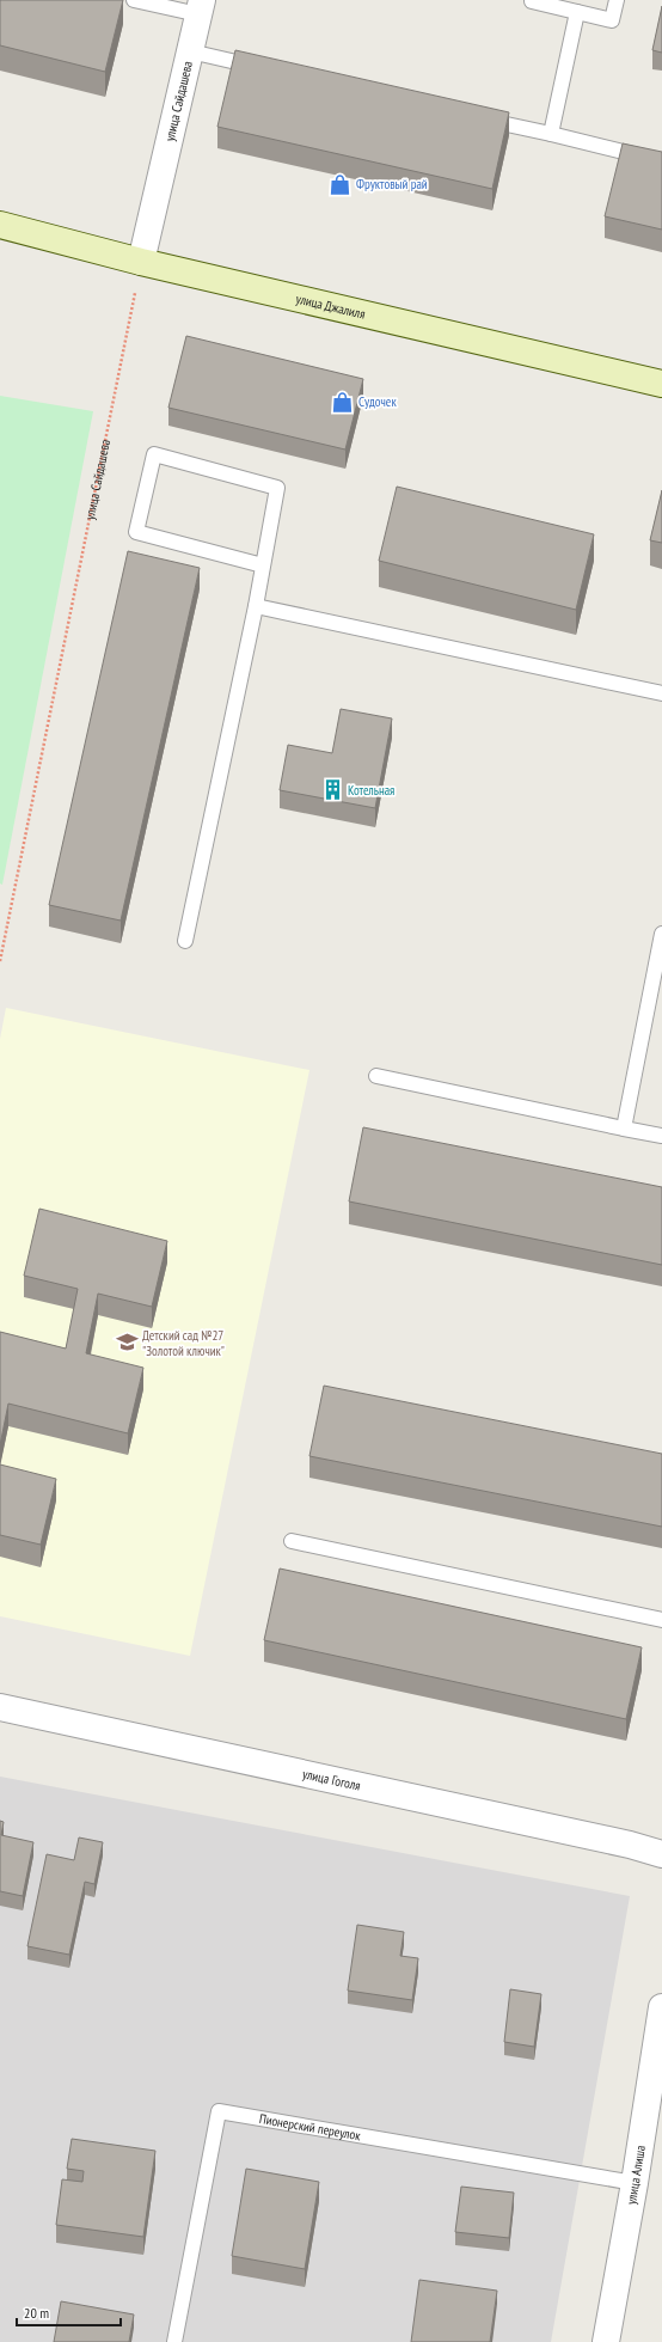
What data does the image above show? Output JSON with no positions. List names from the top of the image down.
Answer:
{
  "streets": {
    "main road": ["улица Джалиля"],
    "street": ["улица Сайдашева", "улица Гоголя", "улица Алиша"],
    "lane": ["Пионерский переулок"]
  },
  "crossings": [
    ["улица Сайдашева", "улица Джалиля"],
    ["Пионерский переулок", "улица Алиша"]
  ],
  "places": {
    "shop": ["Фруктовый рай", "Судочек"],
    "building": ["Котельная"],
    "school or university": ["Детский сад №27 \"Золотой ключик\""]
  },
  "scale_bar": "20 m"
}
